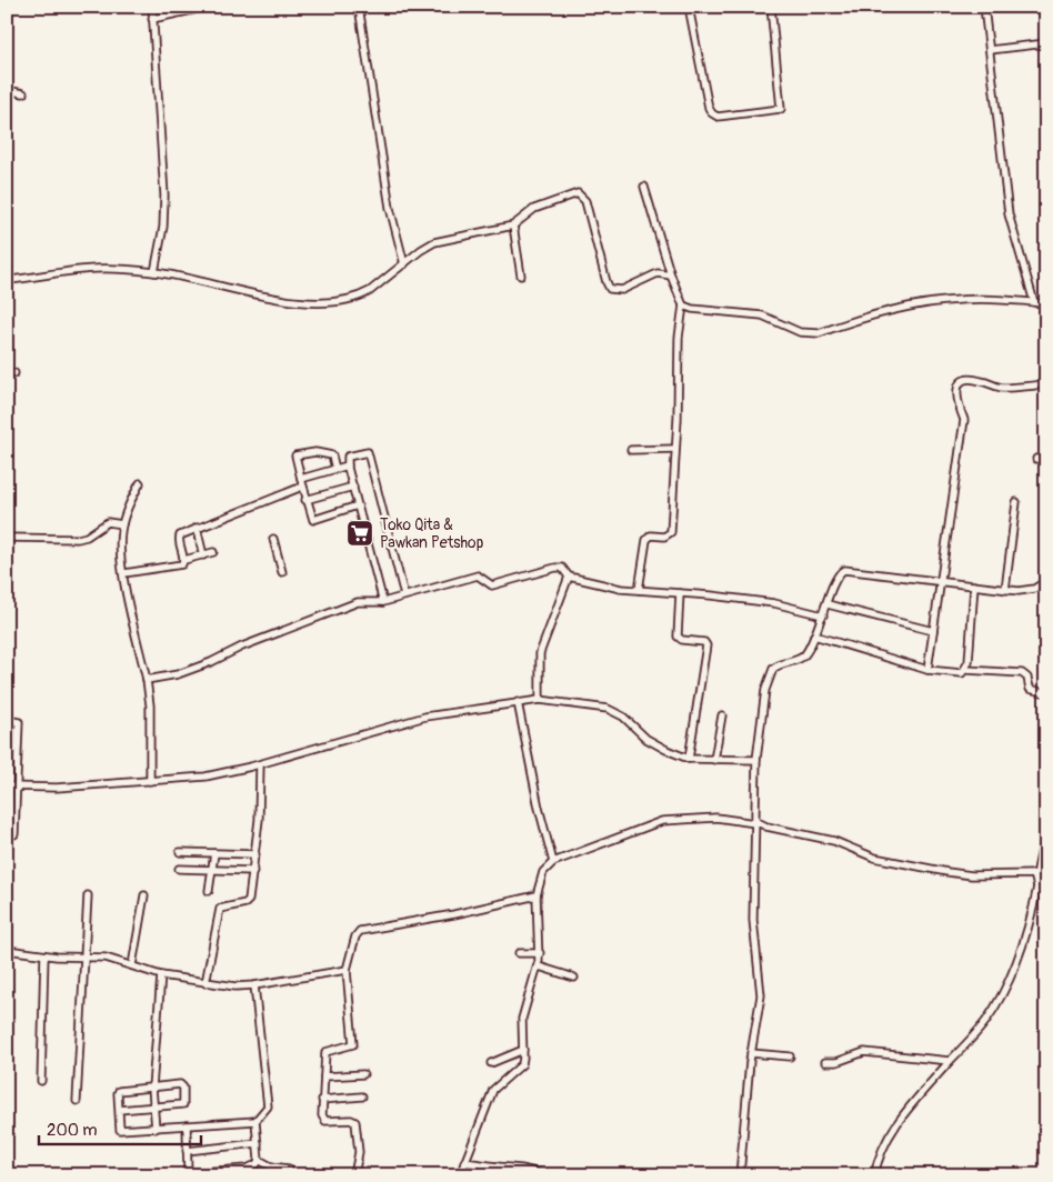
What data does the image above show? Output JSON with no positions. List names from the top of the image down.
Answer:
{
  "places": {
    "supermarket": ["Toko Qita & Pawkan Petshop"]
  },
  "scale_bar": "200 m"
}
